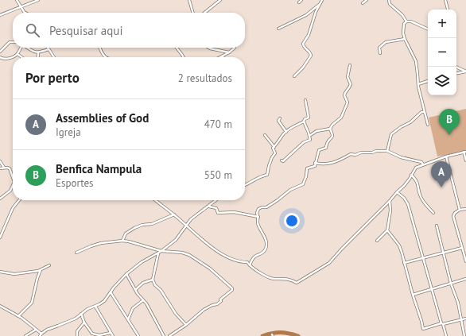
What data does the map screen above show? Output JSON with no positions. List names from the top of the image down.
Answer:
{
  "page": {
    "map_buttons": ["+", "−"],
    "search": "Pesquisar aqui",
    "heading": ["Por perto", "2 resultados"],
    "list": [
      {
        "mark": "A",
        "name": "Assemblies of God",
        "note": "Igreja",
        "value": "470 m"
      },
      {
        "mark": "B",
        "name": "Benfica Nampula",
        "note": "Esportes",
        "value": "550 m"
      }
    ],
    "pins": ["B", "A"]
  }
}
